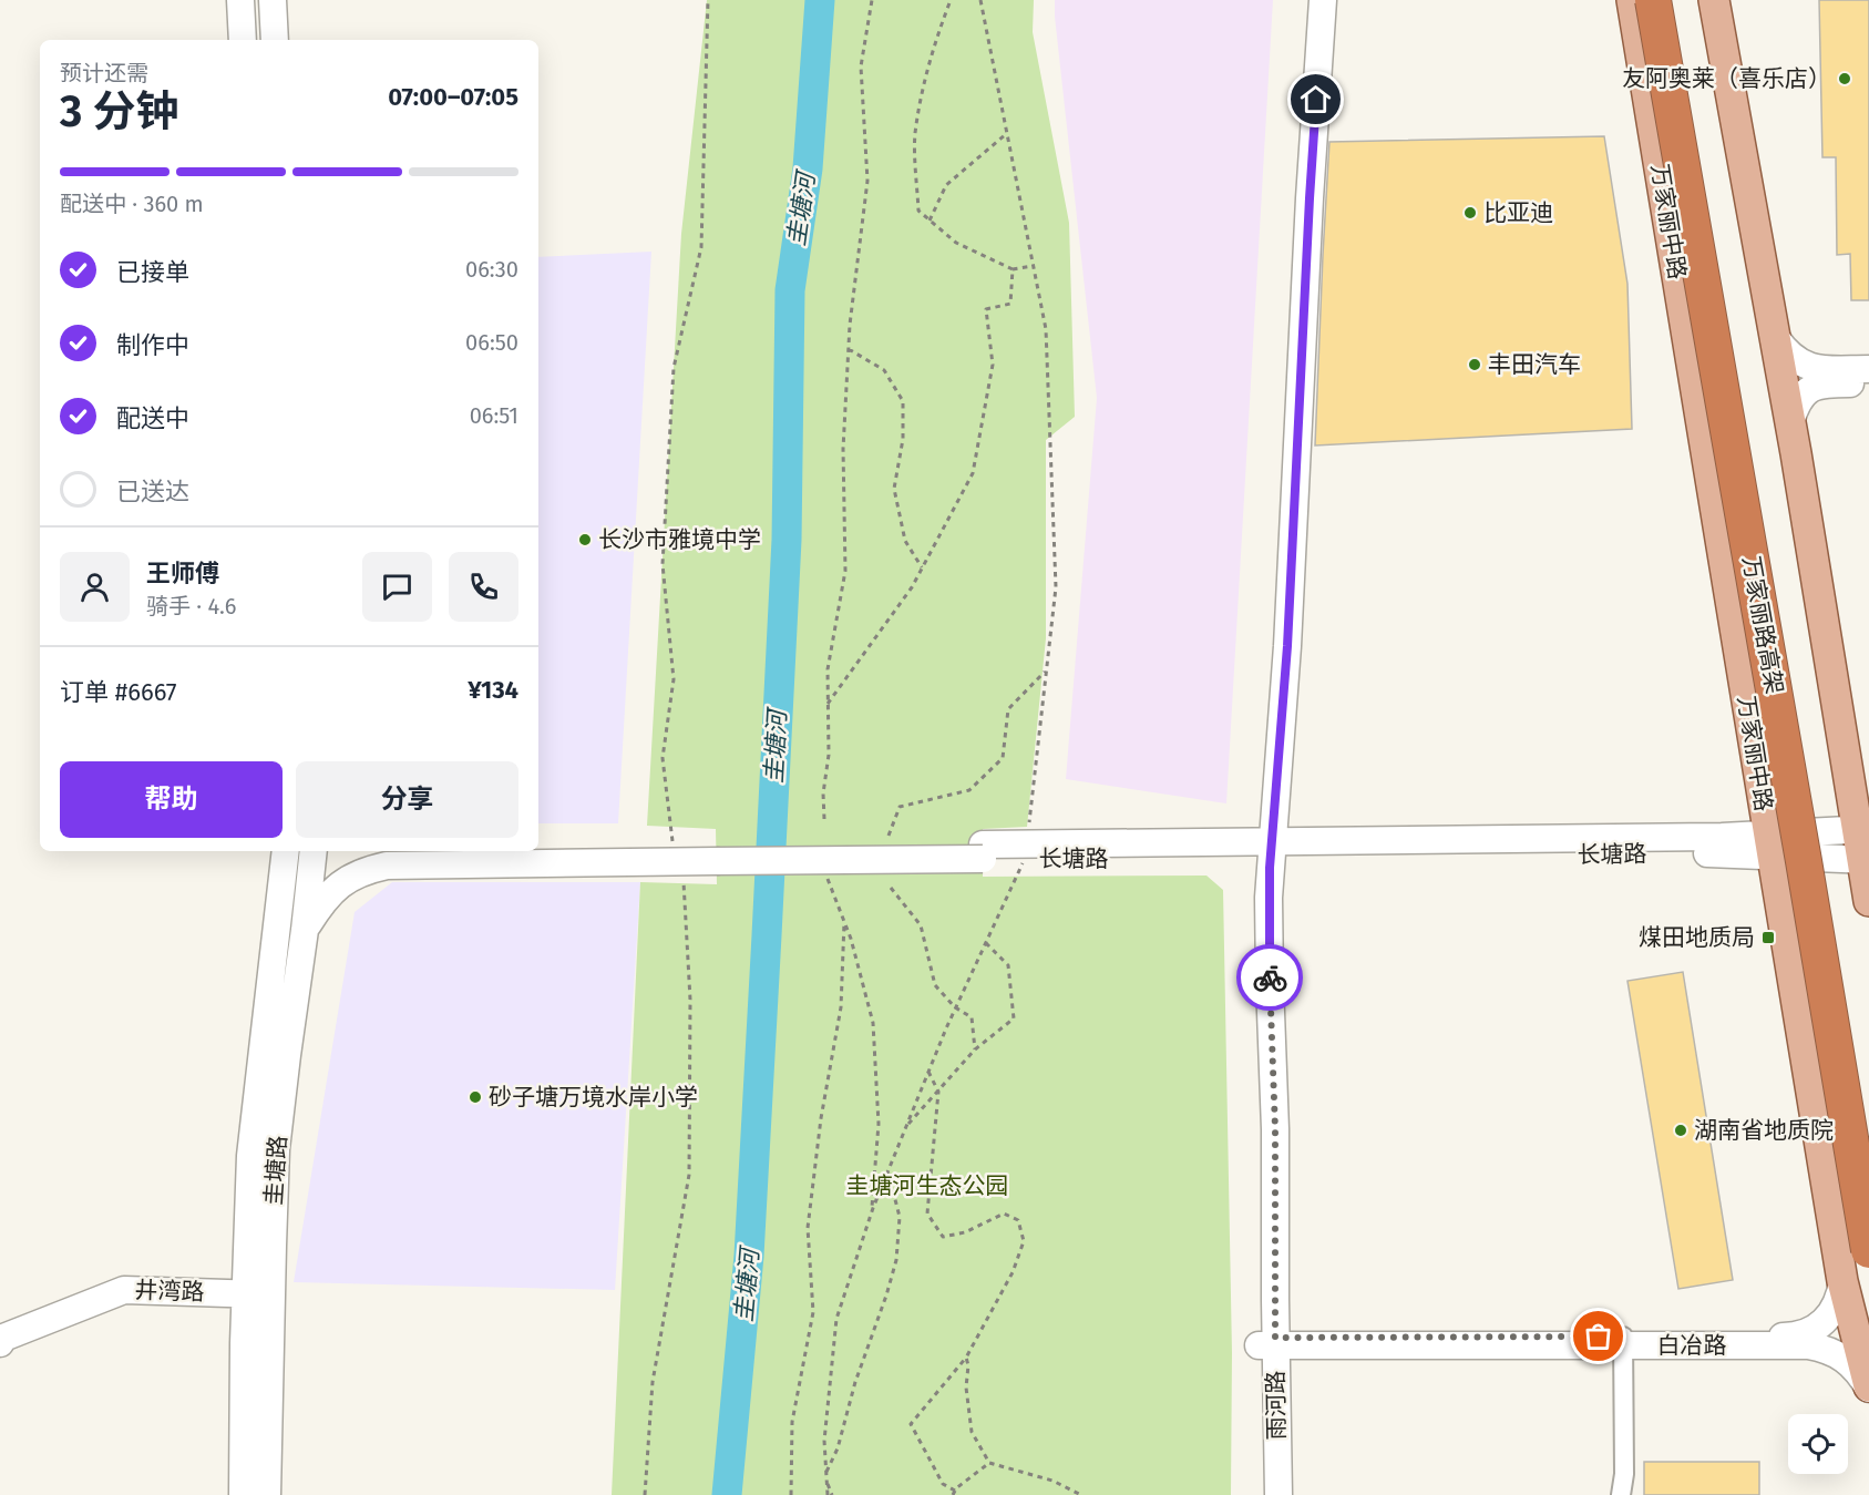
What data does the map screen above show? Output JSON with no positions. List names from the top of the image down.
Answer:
{
  "streets": {
    "highway": ["万家丽路高架"],
    "main road": [
      "万家丽中路",
      "长塘路",
      "圭塘路",
      "井湾路",
      "白冶路",
      "雨河路"
    ]
  },
  "crossings": [
    ["万家丽中路", "长塘路"],
    ["万家丽中路", "白冶路"],
    ["长塘路", "圭塘路"],
    ["长塘路", "雨河路"],
    ["圭塘路", "井湾路"],
    ["白冶路", "雨河路"]
  ],
  "water": ["圭塘河"],
  "parks": ["圭塘河生态公园"],
  "places": {
    "other": [
      "友阿奥莱（喜乐店）",
      "比亚迪",
      "丰田汽车",
      "长沙市雅境中学",
      "砂子塘万境水岸小学",
      "湖南省地质院"
    ],
    "transit": ["煤田地质局"]
  },
  "page": {
    "heading": ["3 分钟", "预计还需", "07:00–07:05"],
    "panel": [
      "王师傅",
      "骑手 · 4.6",
      "订单 #6667",
      "¥134"
    ],
    "bar": "配送中 · 360 m",
    "list": [
      ["已接单", "06:30"],
      ["制作中", "06:50"],
      ["配送中", "06:51"],
      "已送达"
    ],
    "buttons": ["帮助", "分享"]
  }
}
